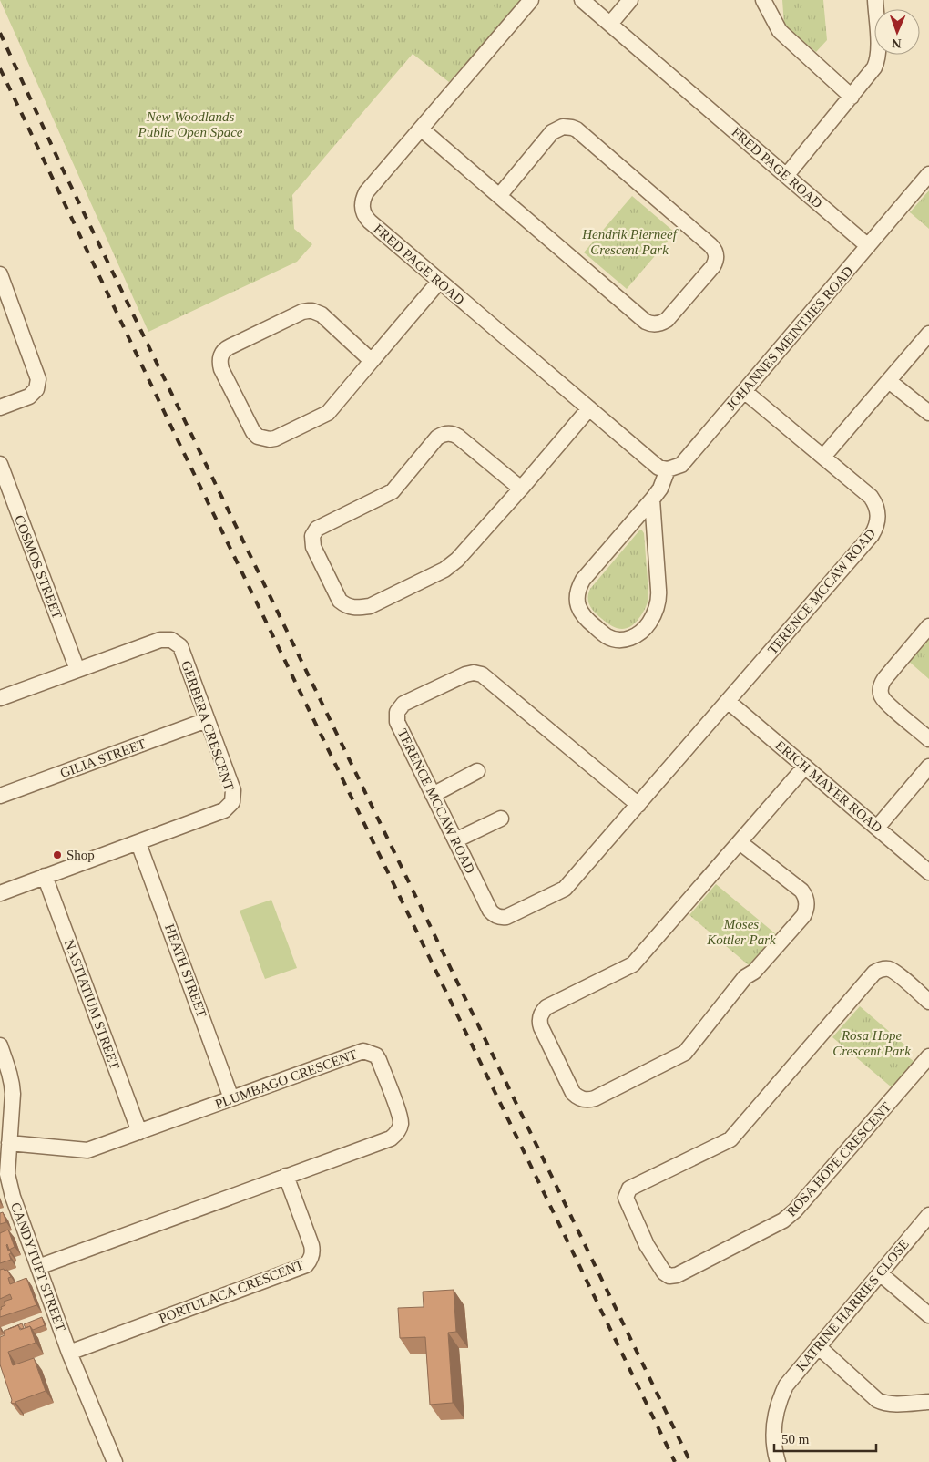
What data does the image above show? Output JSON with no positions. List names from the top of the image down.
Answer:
{
  "streets": {
    "street": [
      "FRED PAGE ROAD",
      "JOHANNES MEINTJIES ROAD",
      "COSMOS STREET",
      "TERENCE MCCAW ROAD",
      "GERBERA CRESCENT",
      "GILIA STREET",
      "ERICH MAYER ROAD",
      "HEATH STREET",
      "NASTIATIUM STREET",
      "PLUMBAGO CRESCENT",
      "ROSA HOPE CRESCENT",
      "CANDYTUFT STREET",
      "PORTULACA CRESCENT",
      "KATRINE HARRIES CLOSE"
    ]
  },
  "crossings": [
    ["FRED PAGE ROAD", "JOHANNES MEINTJIES ROAD"],
    ["JOHANNES MEINTJIES ROAD", "TERENCE MCCAW ROAD"],
    ["COSMOS STREET", "GERBERA CRESCENT"],
    ["TERENCE MCCAW ROAD", "ERICH MAYER ROAD"],
    ["GERBERA CRESCENT", "GILIA STREET"],
    ["GERBERA CRESCENT", "HEATH STREET"],
    ["GERBERA CRESCENT", "NASTIATIUM STREET"],
    ["HEATH STREET", "PLUMBAGO CRESCENT"],
    ["NASTIATIUM STREET", "PLUMBAGO CRESCENT"],
    ["PLUMBAGO CRESCENT", "CANDYTUFT STREET"],
    ["PLUMBAGO CRESCENT", "PORTULACA CRESCENT"],
    ["CANDYTUFT STREET", "PORTULACA CRESCENT"]
  ],
  "parks": [
    "New Woodlands Public Open Space",
    "Hendrik Pierneef Crescent Park",
    "Moses Kottler Park",
    "Rosa Hope Crescent Park"
  ],
  "places": ["Shop"],
  "scale_bar": "50 m",
  "north": "bottom"
}
